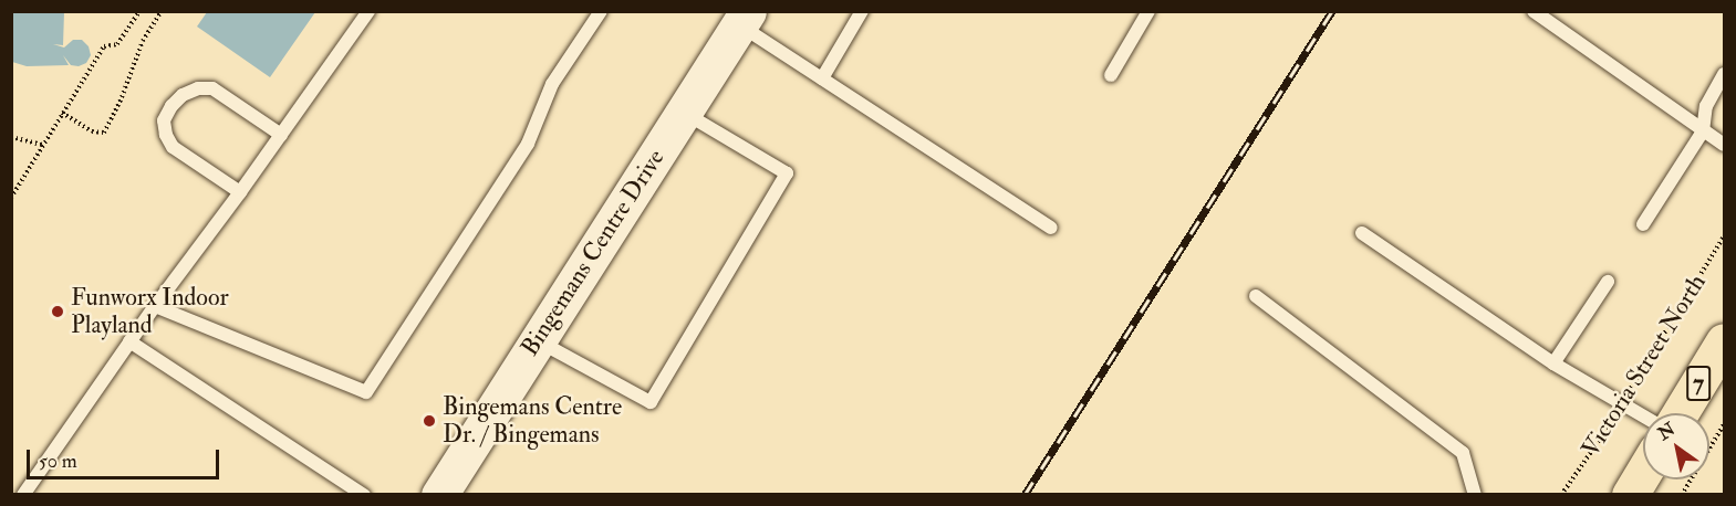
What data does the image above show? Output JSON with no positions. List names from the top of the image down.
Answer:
{
  "streets": {
    "main road": ["Bingemans Centre Drive", "7"],
    "path": ["Victoria Street North"]
  },
  "places": ["Funworx Indoor Playland", "Bingemans Centre Dr. / Bingemans"],
  "scale_bar": "50 m",
  "north": "top left"
}
